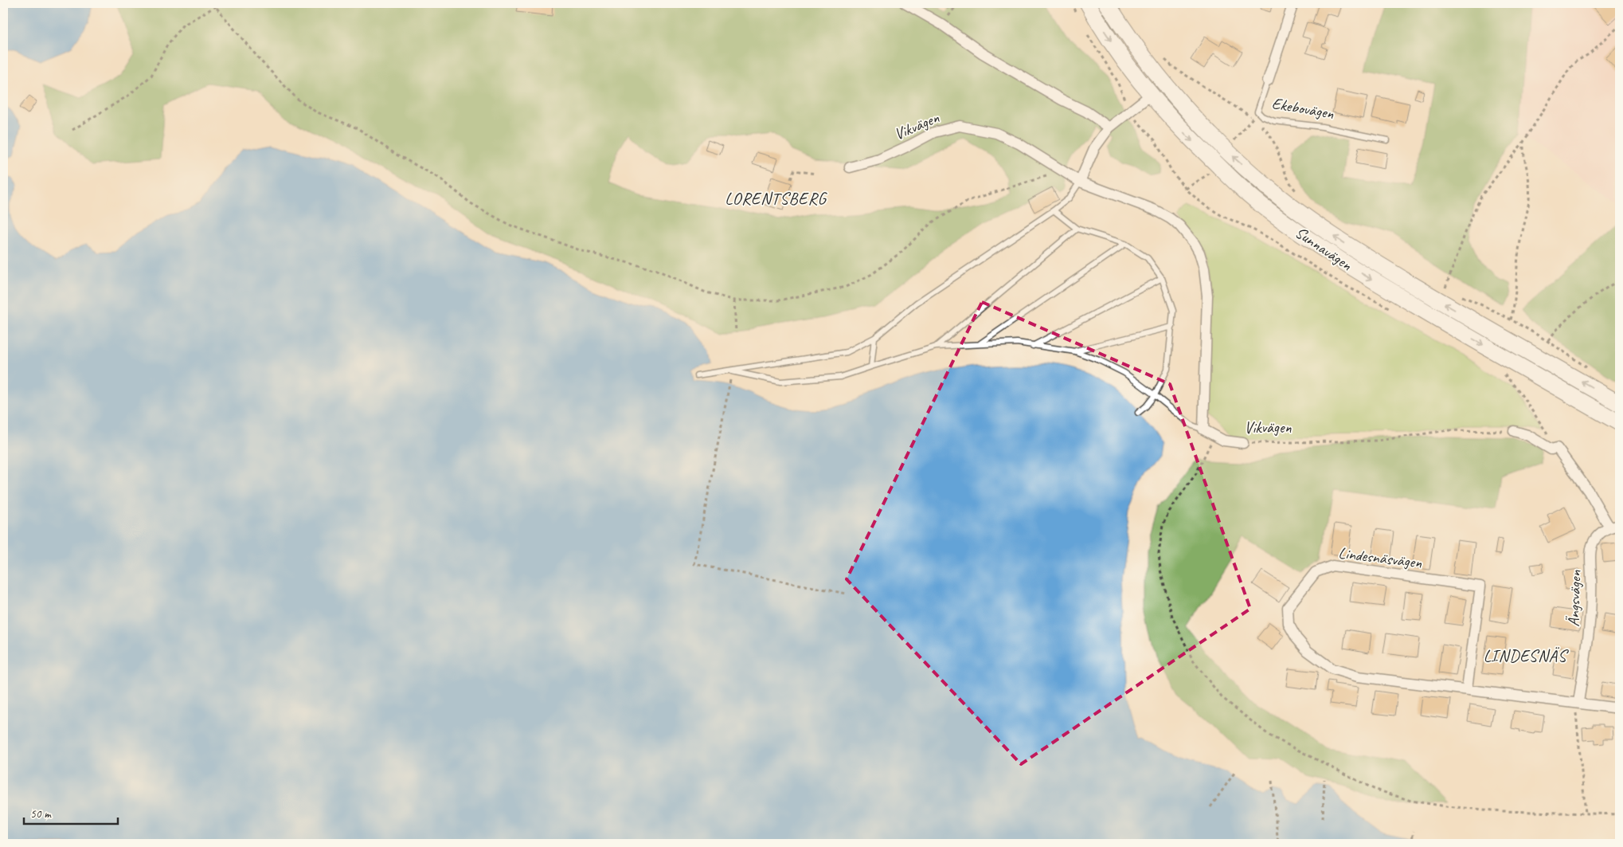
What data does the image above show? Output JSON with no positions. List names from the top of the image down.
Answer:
{
  "streets": {
    "highway": ["Sunnavägen"],
    "street": [
      "Ekebovägen",
      "Vikvägen",
      "Lindesnäsvägen",
      "Ängsvägen"
    ]
  },
  "crossings": [
    ["Lindesnäsvägen", "Ängsvägen"]
  ],
  "districts": ["LORENTSBERG", "LINDESNÄS"],
  "scale_bar": "50 m"
}
